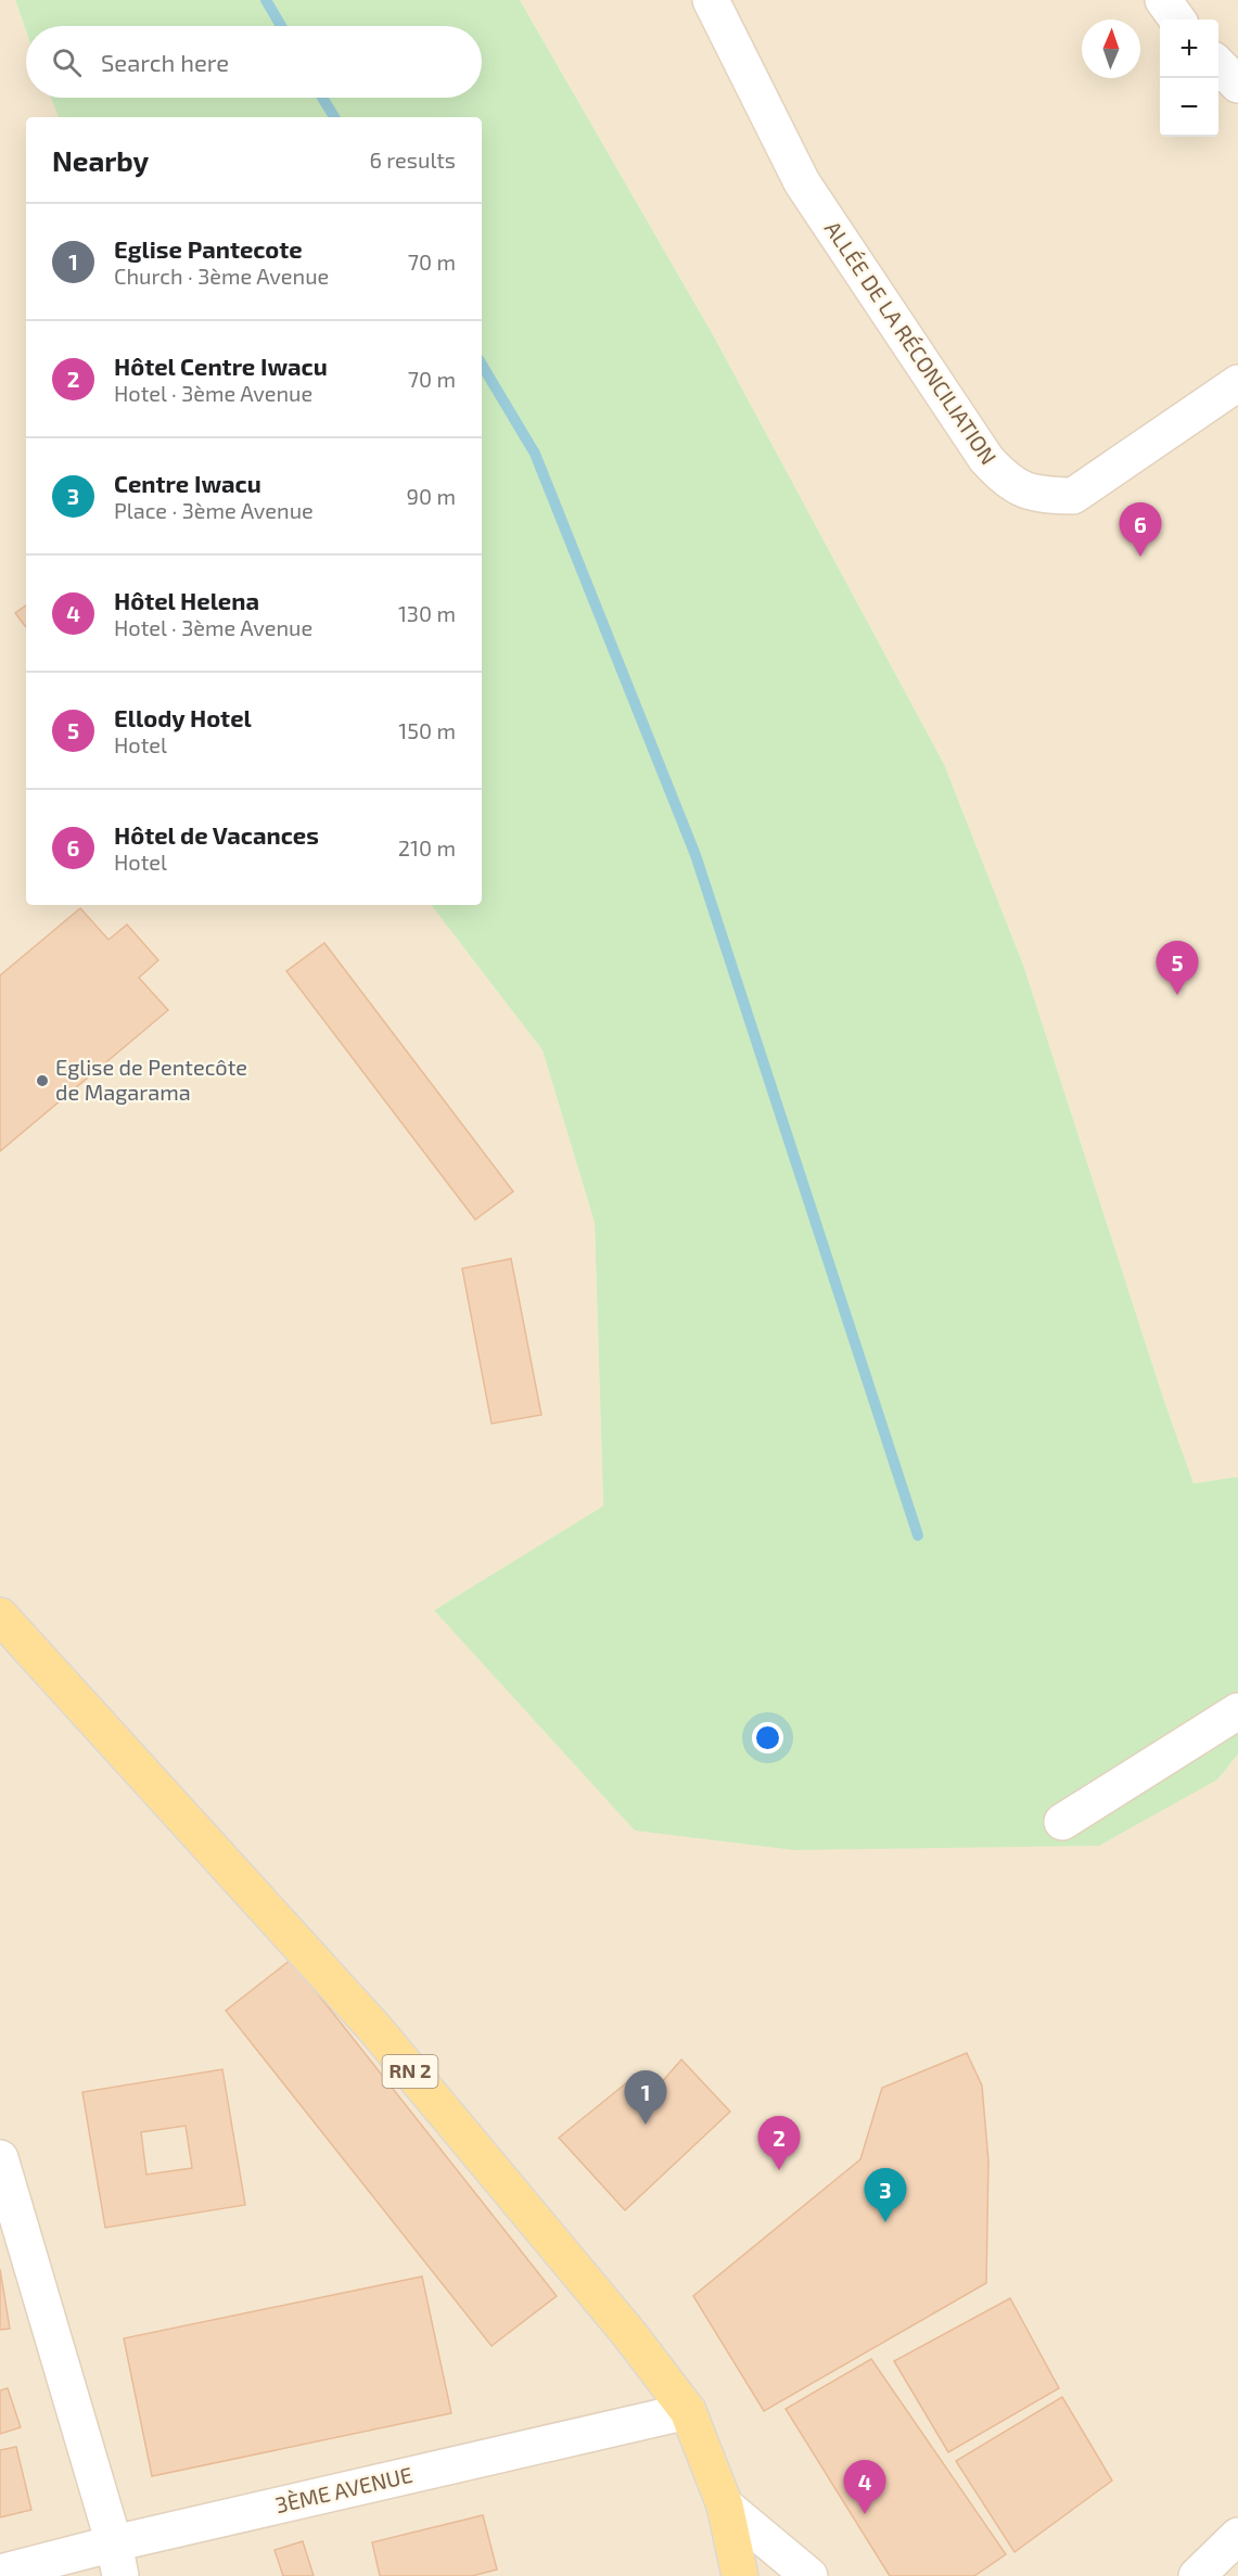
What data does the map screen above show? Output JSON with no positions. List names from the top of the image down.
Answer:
{
  "streets": {
    "main road": ["RN 2"],
    "street": ["ALLÉE DE LA RÉCONCILIATION", "3ÈME AVENUE"]
  },
  "crossings": [
    ["RN 2", "3ÈME AVENUE"]
  ],
  "places": ["Eglise de Pentecôte de Magarama"],
  "north": "top",
  "page": {
    "map_buttons": ["+", "−"],
    "search": "Search here",
    "heading": ["Nearby", "6 results"],
    "list": [
      {
        "mark": "1",
        "name": "Eglise Pantecote",
        "note": "Church · 3ème Avenue",
        "value": "70 m"
      },
      {
        "mark": "2",
        "name": "Hôtel Centre Iwacu",
        "note": "Hotel · 3ème Avenue",
        "value": "70 m"
      },
      {
        "mark": "3",
        "name": "Centre Iwacu",
        "note": "Place · 3ème Avenue",
        "value": "90 m"
      },
      {
        "mark": "4",
        "name": "Hôtel Helena",
        "note": "Hotel · 3ème Avenue",
        "value": "130 m"
      },
      {
        "mark": "5",
        "name": "Ellody Hotel",
        "note": "Hotel",
        "value": "150 m"
      },
      {
        "mark": "6",
        "name": "Hôtel de Vacances",
        "note": "Hotel",
        "value": "210 m"
      }
    ],
    "pins": [
      "6",
      "5",
      "1",
      "2",
      "3",
      "4"
    ]
  }
}
